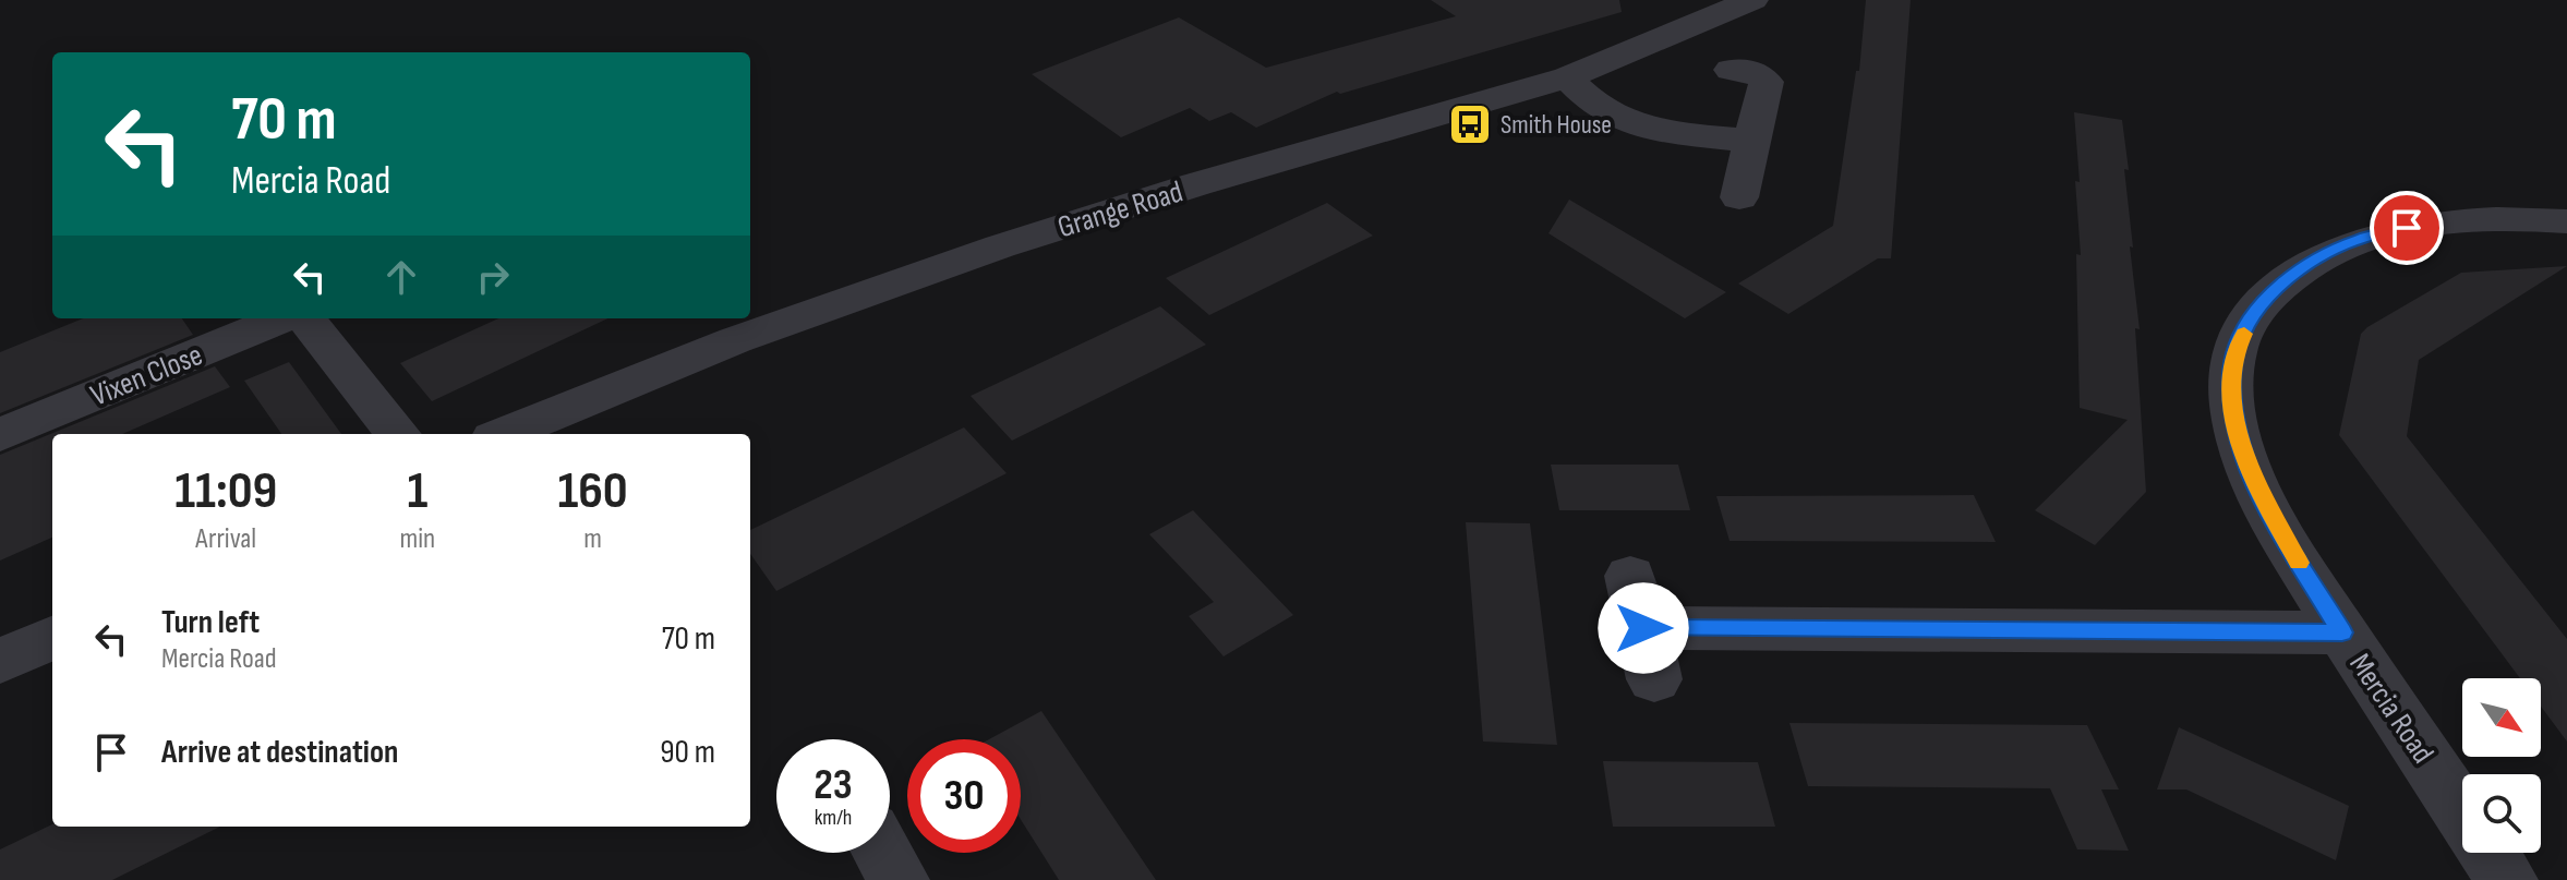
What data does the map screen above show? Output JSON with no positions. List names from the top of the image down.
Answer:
{
  "streets": {
    "street": ["Grange Road", "Vixen Close", "Mercia Road"]
  },
  "places": {
    "bus stop": ["Smith House"]
  },
  "north": "bottom right",
  "page": {
    "turn": ["70 m", "Mercia Road"],
    "eta": [
      "11:09",
      "Arrival",
      "1",
      "min",
      "160",
      "m"
    ],
    "list": [
      {
        "name": "Turn left",
        "note": "Mercia Road",
        "value": "70 m"
      },
      {
        "name": "Arrive at destination",
        "value": "90 m"
      }
    ],
    "speed": "23 km/h",
    "limit": "30"
  }
}
